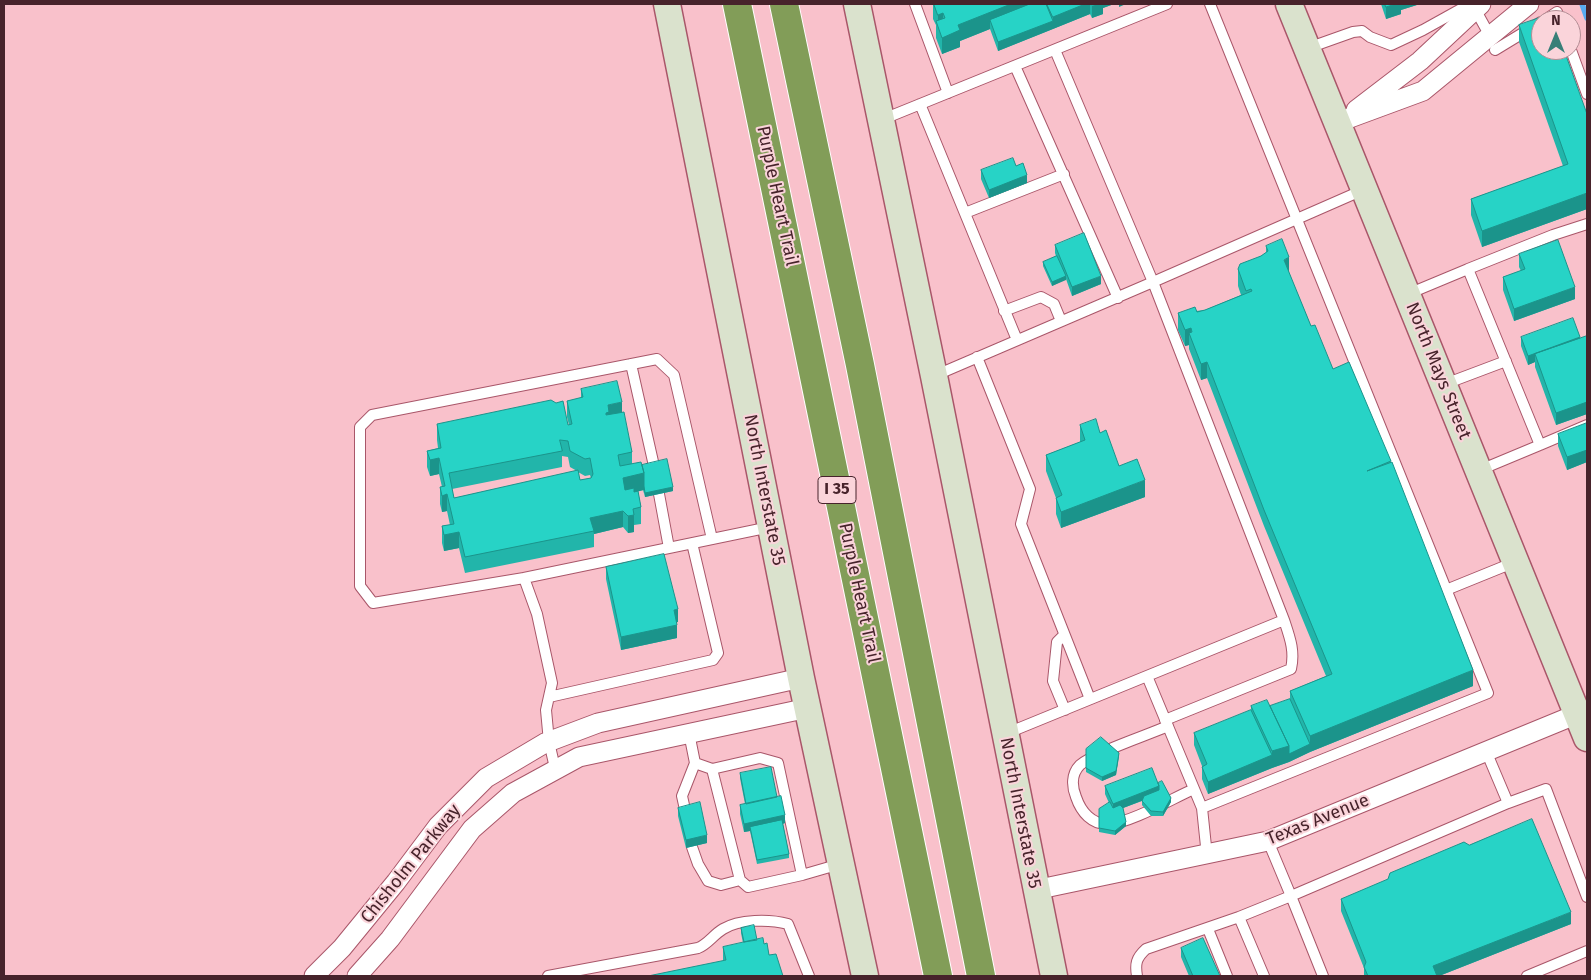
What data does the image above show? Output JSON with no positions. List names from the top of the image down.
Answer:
{
  "streets": {
    "highway": ["Purple Heart Trail", "I 35"],
    "main road": ["North Mays Street", "North Interstate 35"],
    "street": ["Texas Avenue", "Chisholm Parkway"]
  },
  "crossings": [
    ["North Mays Street", "Texas Avenue"],
    ["North Interstate 35", "Texas Avenue"],
    ["North Interstate 35", "Chisholm Parkway"]
  ],
  "north": "top"
}
